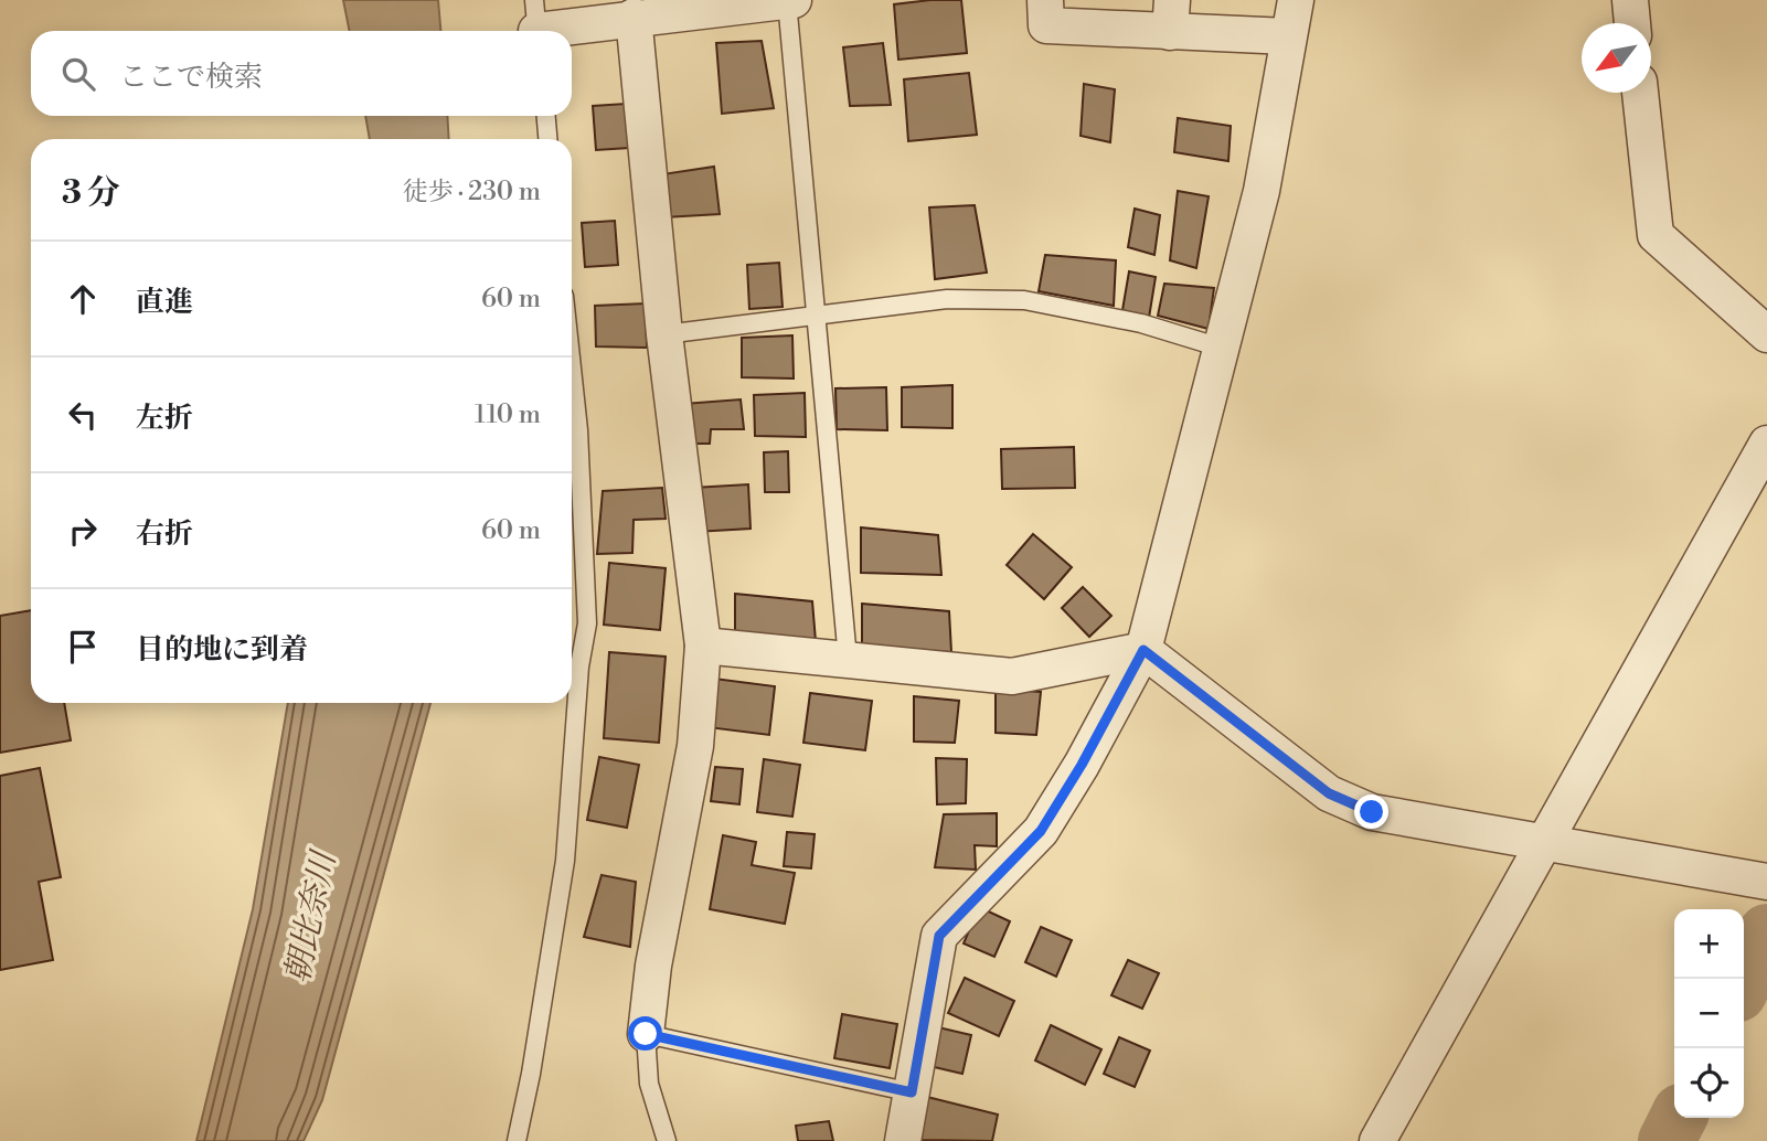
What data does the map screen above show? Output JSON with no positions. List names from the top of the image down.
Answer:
{
  "water": ["朝比奈川"],
  "north": "bottom left",
  "page": {
    "search": "ここで検索",
    "heading": ["3 分", "徒歩 · 230 m"],
    "list": [
      ["直進", "60 m"],
      ["左折", "110 m"],
      ["右折", "60 m"],
      "目的地に到着"
    ],
    "map_buttons": ["+", "−"]
  }
}
